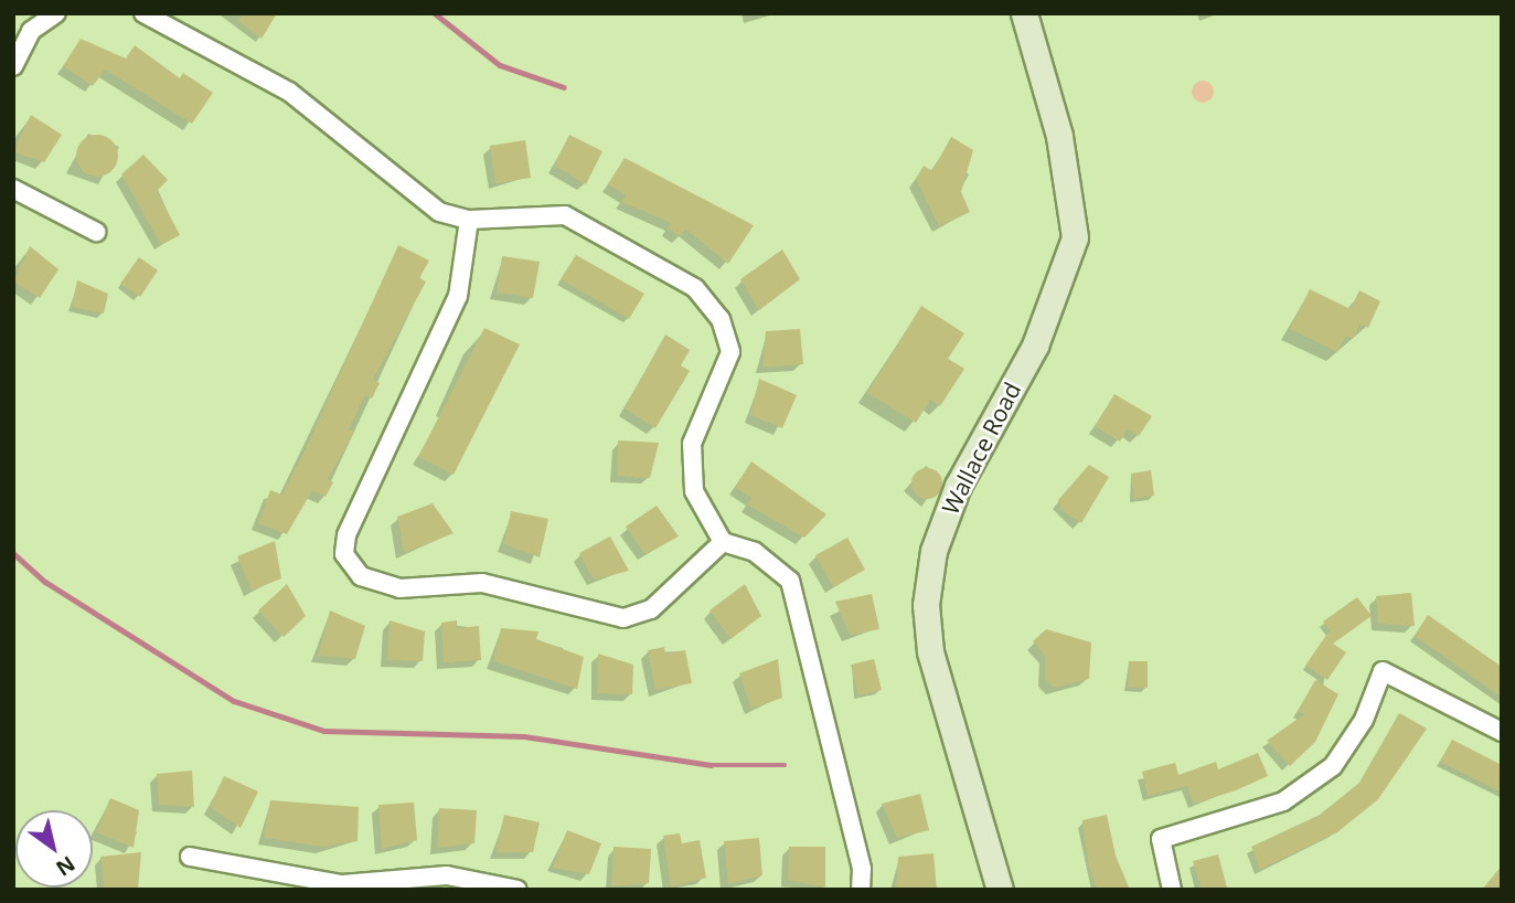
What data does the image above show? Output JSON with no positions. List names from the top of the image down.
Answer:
{
  "streets": {
    "street": ["Wallace Road"]
  },
  "north": "bottom right"
}
